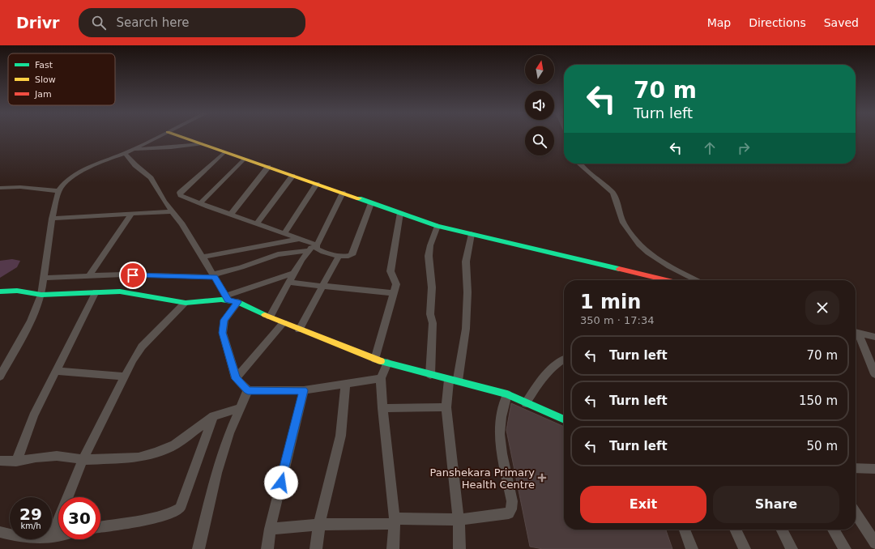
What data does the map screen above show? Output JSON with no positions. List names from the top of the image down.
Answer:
{
  "places": {
    "health": ["Panshekara Primary Health Centre"]
  },
  "legend": ["Fast", "Slow", "Jam"],
  "north": "top",
  "page": {
    "header": "Drivr",
    "search": "Search here",
    "nav": ["Map", "Directions", "Saved"],
    "turn": ["70 m", "Turn left"],
    "heading": ["1 min", "350 m · 17:34"],
    "list": [
      {
        "name": "Turn left",
        "value": "70 m"
      },
      {
        "name": "Turn left",
        "value": "150 m"
      },
      {
        "name": "Turn left",
        "value": "50 m"
      }
    ],
    "buttons": ["Exit", "Share"],
    "speed": "29 km/h",
    "limit": "30"
  }
}
